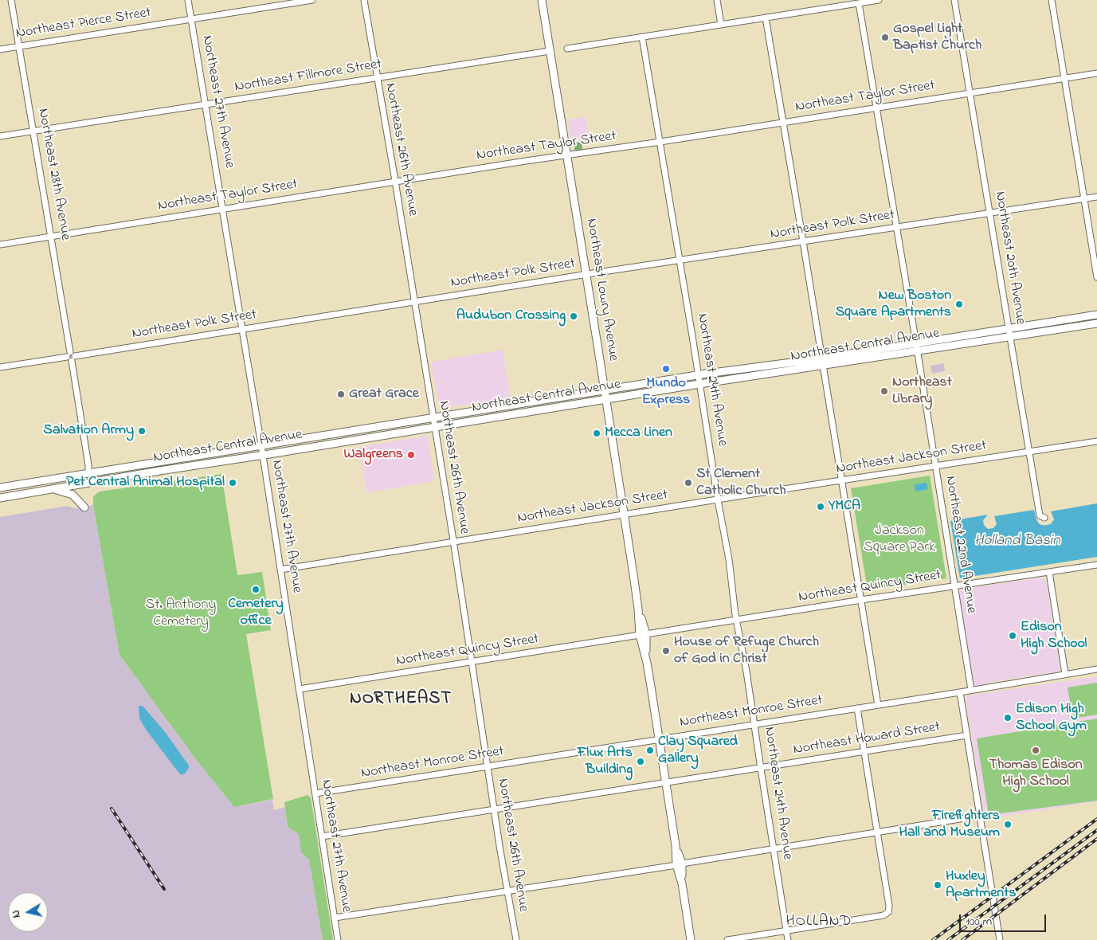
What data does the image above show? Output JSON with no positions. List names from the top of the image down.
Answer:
{
  "streets": {
    "main road": ["Northeast Lowry Avenue", "Northeast Central Avenue"],
    "street": [
      "Northeast Pierce Street",
      "Northeast Fillmore Street",
      "Northeast Taylor Street",
      "Northeast 27th Avenue",
      "Northeast 26th Avenue",
      "Northeast 28th Avenue",
      "Northeast Polk Street",
      "Northeast 20th Avenue",
      "Northeast 24th Avenue",
      "Northeast Jackson Street",
      "Northeast 22nd Avenue",
      "Northeast Quincy Street",
      "Northeast Monroe Street",
      "Northeast Howard Street"
    ]
  },
  "crossings": [
    ["Northeast Pierce Street", "Northeast 27th Avenue"],
    ["Northeast Pierce Street", "Northeast 28th Avenue"],
    ["Northeast Fillmore Street", "Northeast 27th Avenue"],
    ["Northeast Fillmore Street", "Northeast 26th Avenue"],
    ["Northeast Fillmore Street", "Northeast 28th Avenue"],
    ["Northeast Fillmore Street", "Northeast Lowry Avenue"],
    ["Northeast Taylor Street", "Northeast 27th Avenue"],
    ["Northeast Taylor Street", "Northeast 26th Avenue"],
    ["Northeast Taylor Street", "Northeast 28th Avenue"],
    ["Northeast Taylor Street", "Northeast 20th Avenue"],
    ["Northeast Taylor Street", "Northeast Lowry Avenue"],
    ["Northeast Taylor Street", "Northeast 24th Avenue"],
    ["Northeast Taylor Street", "Northeast 22nd Avenue"],
    ["Northeast 27th Avenue", "Northeast Polk Street"],
    ["Northeast 27th Avenue", "Northeast Central Avenue"],
    ["Northeast 27th Avenue", "Northeast Jackson Street"],
    ["Northeast 27th Avenue", "Northeast Quincy Street"],
    ["Northeast 27th Avenue", "Northeast Monroe Street"],
    ["Northeast 27th Avenue", "Northeast Howard Street"],
    ["Northeast 26th Avenue", "Northeast Polk Street"],
    ["Northeast 26th Avenue", "Northeast Central Avenue"],
    ["Northeast 26th Avenue", "Northeast Jackson Street"],
    ["Northeast 26th Avenue", "Northeast Quincy Street"],
    ["Northeast 26th Avenue", "Northeast Monroe Street"],
    ["Northeast 26th Avenue", "Northeast Howard Street"],
    ["Northeast 28th Avenue", "Northeast Polk Street"],
    ["Northeast 28th Avenue", "Northeast Central Avenue"],
    ["Northeast Polk Street", "Northeast 20th Avenue"],
    ["Northeast Polk Street", "Northeast Lowry Avenue"],
    ["Northeast Polk Street", "Northeast 24th Avenue"],
    ["Northeast Polk Street", "Northeast 22nd Avenue"],
    ["Northeast 20th Avenue", "Northeast Central Avenue"],
    ["Northeast 20th Avenue", "Northeast Jackson Street"],
    ["Northeast Lowry Avenue", "Northeast Central Avenue"],
    ["Northeast Lowry Avenue", "Northeast Jackson Street"],
    ["Northeast Lowry Avenue", "Northeast Quincy Street"],
    ["Northeast Lowry Avenue", "Northeast Monroe Street"],
    ["Northeast Lowry Avenue", "Northeast Howard Street"],
    ["Northeast Central Avenue", "Northeast 24th Avenue"],
    ["Northeast Central Avenue", "Northeast 22nd Avenue"],
    ["Northeast 24th Avenue", "Northeast Jackson Street"],
    ["Northeast 24th Avenue", "Northeast Quincy Street"],
    ["Northeast 24th Avenue", "Northeast Monroe Street"],
    ["Northeast 24th Avenue", "Northeast Howard Street"],
    ["Northeast Jackson Street", "Northeast 22nd Avenue"],
    ["Northeast 22nd Avenue", "Northeast Quincy Street"],
    ["Northeast 22nd Avenue", "Northeast Monroe Street"]
  ],
  "districts": ["NORTHEAST", "HOLLAND"],
  "water": ["Holland Basin"],
  "parks": ["Jackson Square Park", "St. Anthony Cemetery"],
  "places": [
    "Gospel Light Baptist Church",
    "New Boston Square Apartments",
    "Audubon Crossing",
    "Mundo Express",
    "Northeast Library",
    "Great Grace",
    "Salvation Army",
    "Mecca Linen",
    "Walgreens",
    "Pet Central Animal Hospital",
    "St Clement Catholic Church",
    "YMCA",
    "Cemetery office",
    "Edison High School",
    "House of Refuge Church of God in Christ",
    "Edison High School Gym",
    "Clay Squared Gallery",
    "Thomas Edison High School",
    "Flux Arts Building",
    "Firefighters Hall and Museum",
    "Huxley Apartments"
  ],
  "scale_bar": "100 m",
  "north": "left"
}
